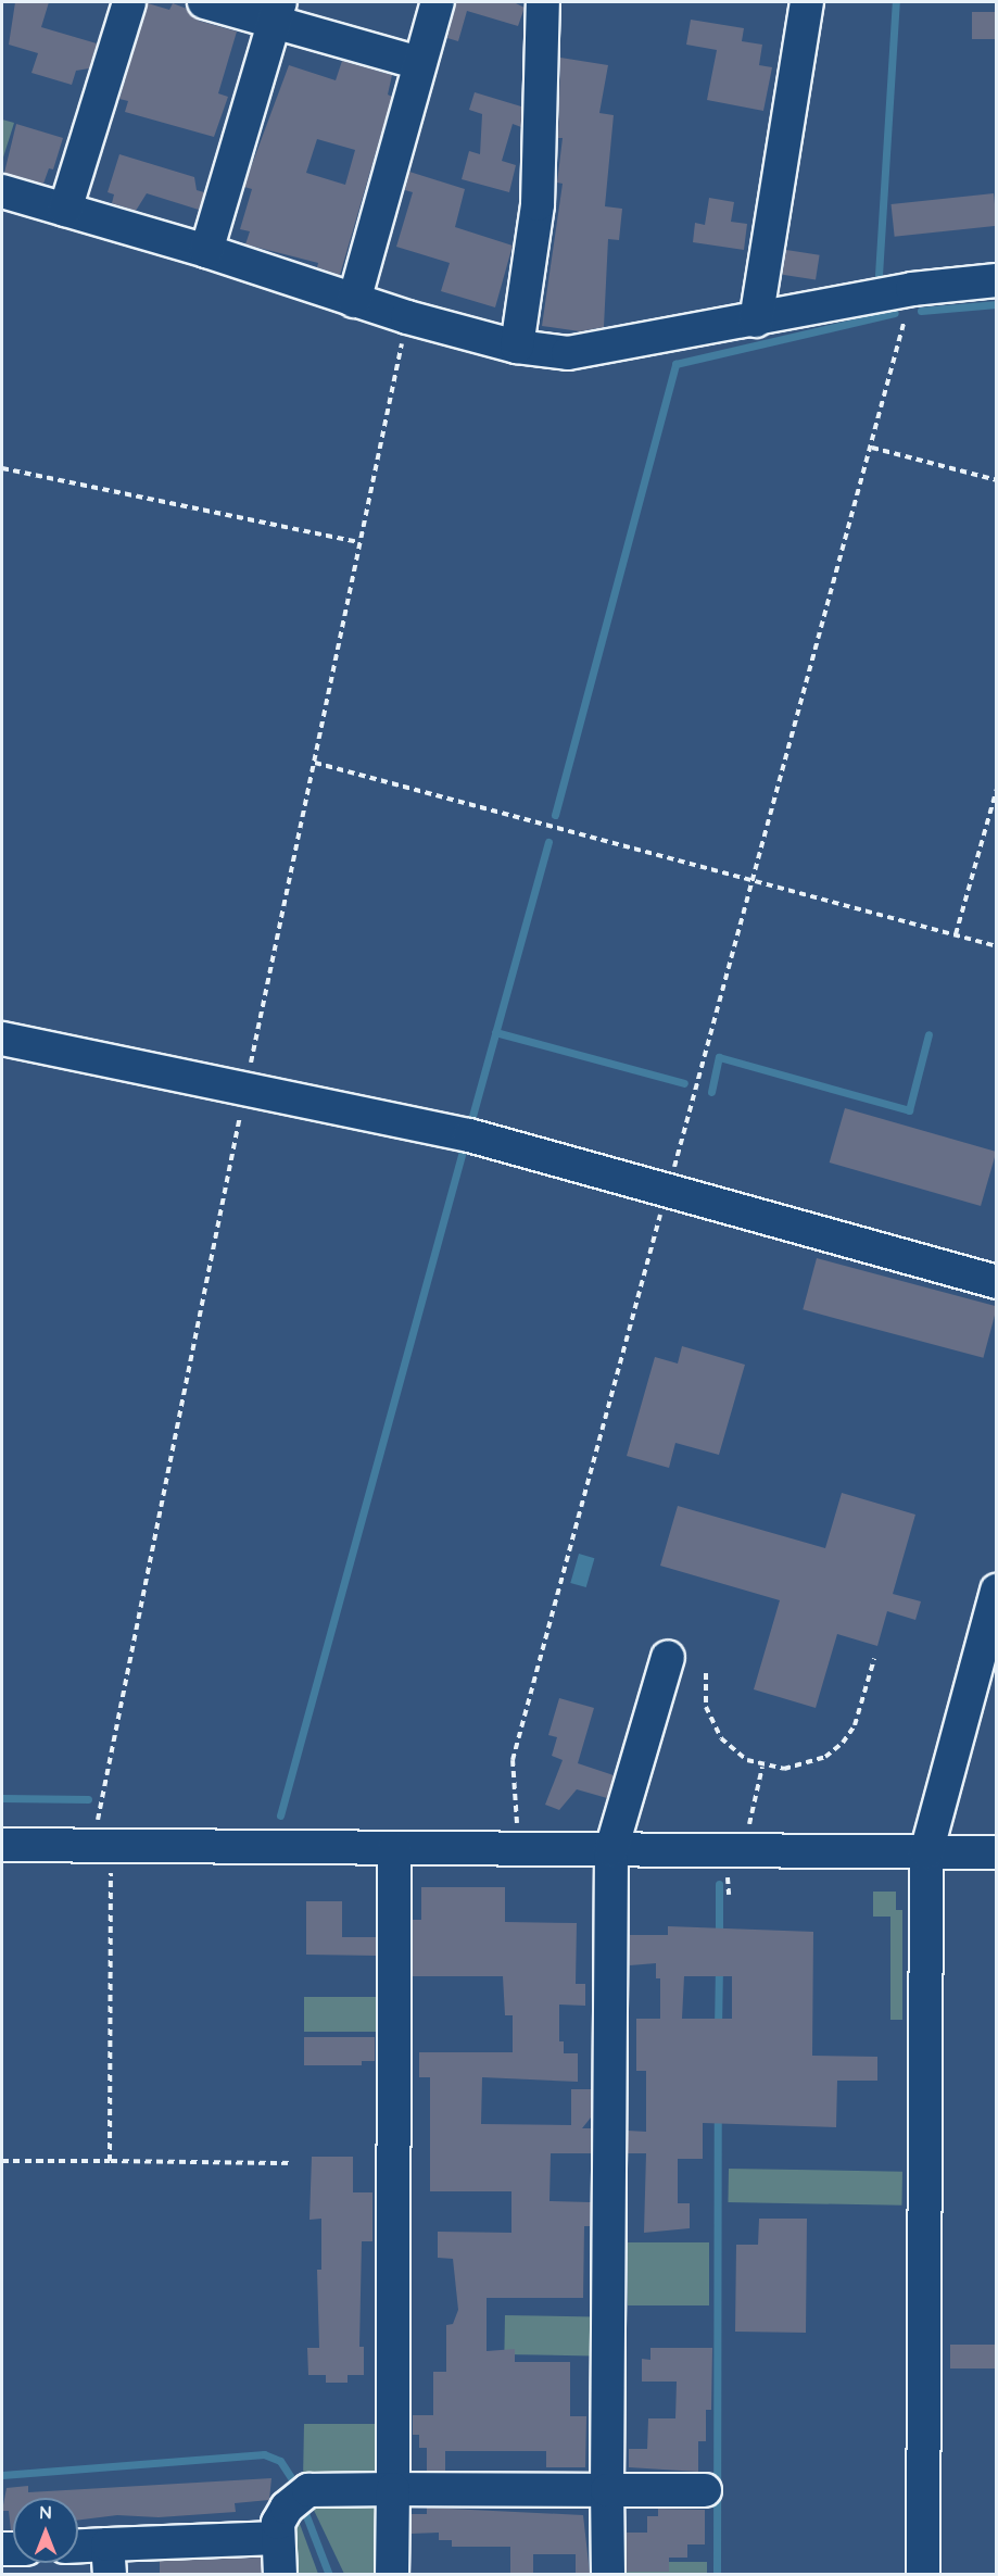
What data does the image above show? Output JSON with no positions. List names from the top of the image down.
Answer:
{
  "north": "top"
}
